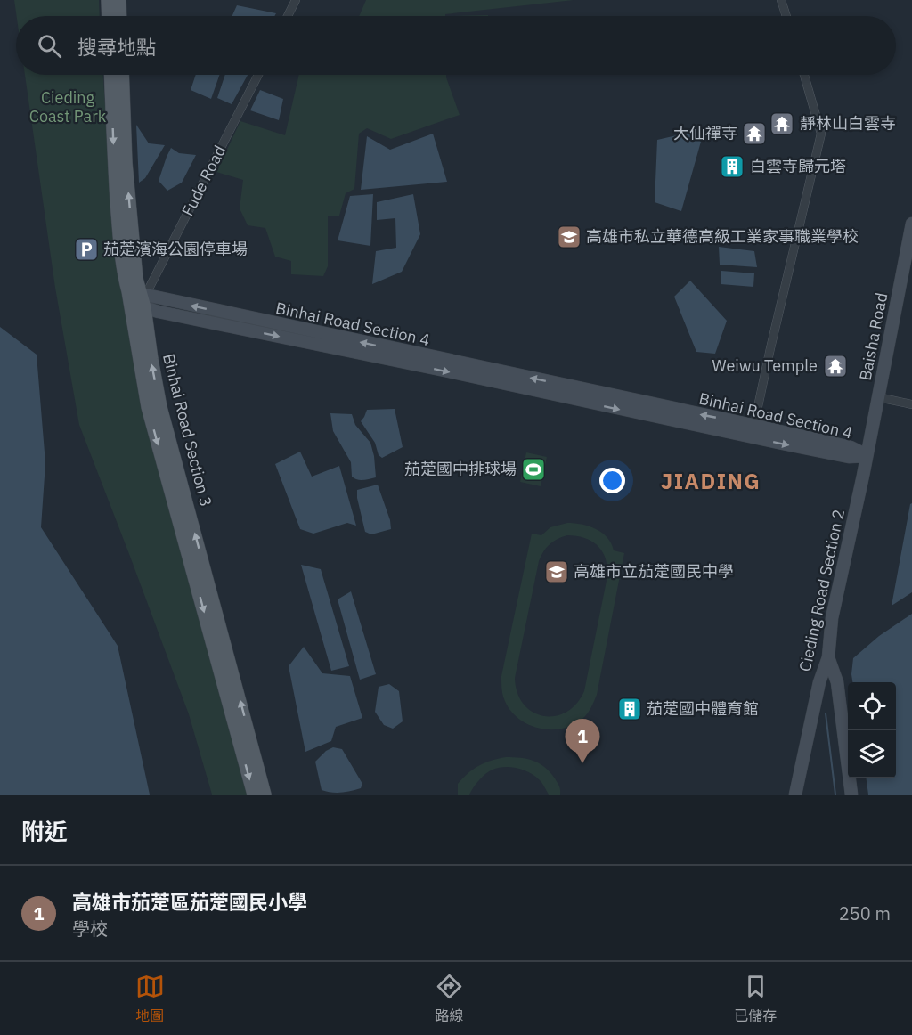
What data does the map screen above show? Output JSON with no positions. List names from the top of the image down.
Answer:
{
  "streets": {
    "main road": ["Binhai Road Section 3"],
    "street": [
      "Fude Road",
      "Binhai Road Section 4",
      "Baisha Road",
      "Cieding Road Section 2"
    ]
  },
  "crossings": [
    ["Fude Road", "Binhai Road Section 4"],
    ["Fude Road", "Binhai Road Section 3"],
    ["Binhai Road Section 4", "Baisha Road"],
    ["Binhai Road Section 4", "Binhai Road Section 3"],
    ["Binhai Road Section 4", "Cieding Road Section 2"],
    ["Baisha Road", "Cieding Road Section 2"]
  ],
  "districts": ["JIADING"],
  "parks": ["Cieding Coast Park"],
  "places": {
    "temple": ["靜林山白雲寺", "大仙禪寺", "Weiwu Temple"],
    "building": ["白雲寺歸元塔", "茄萣國中體育館"],
    "school or university": ["高雄市私立華德高級工業家事職業學校", "高雄市立茄萣國民中學"],
    "parking": ["茄萣濱海公園停車場"],
    "sports": ["茄萣國中排球場"]
  },
  "page": {
    "search": "搜尋地點",
    "pins": "1",
    "heading": "附近",
    "list": [
      {
        "mark": "1",
        "name": "高雄市茄萣區茄萣國民小學",
        "note": "學校",
        "value": "250 m"
      }
    ],
    "nav": ["地圖", "路線", "已儲存"]
  }
}
